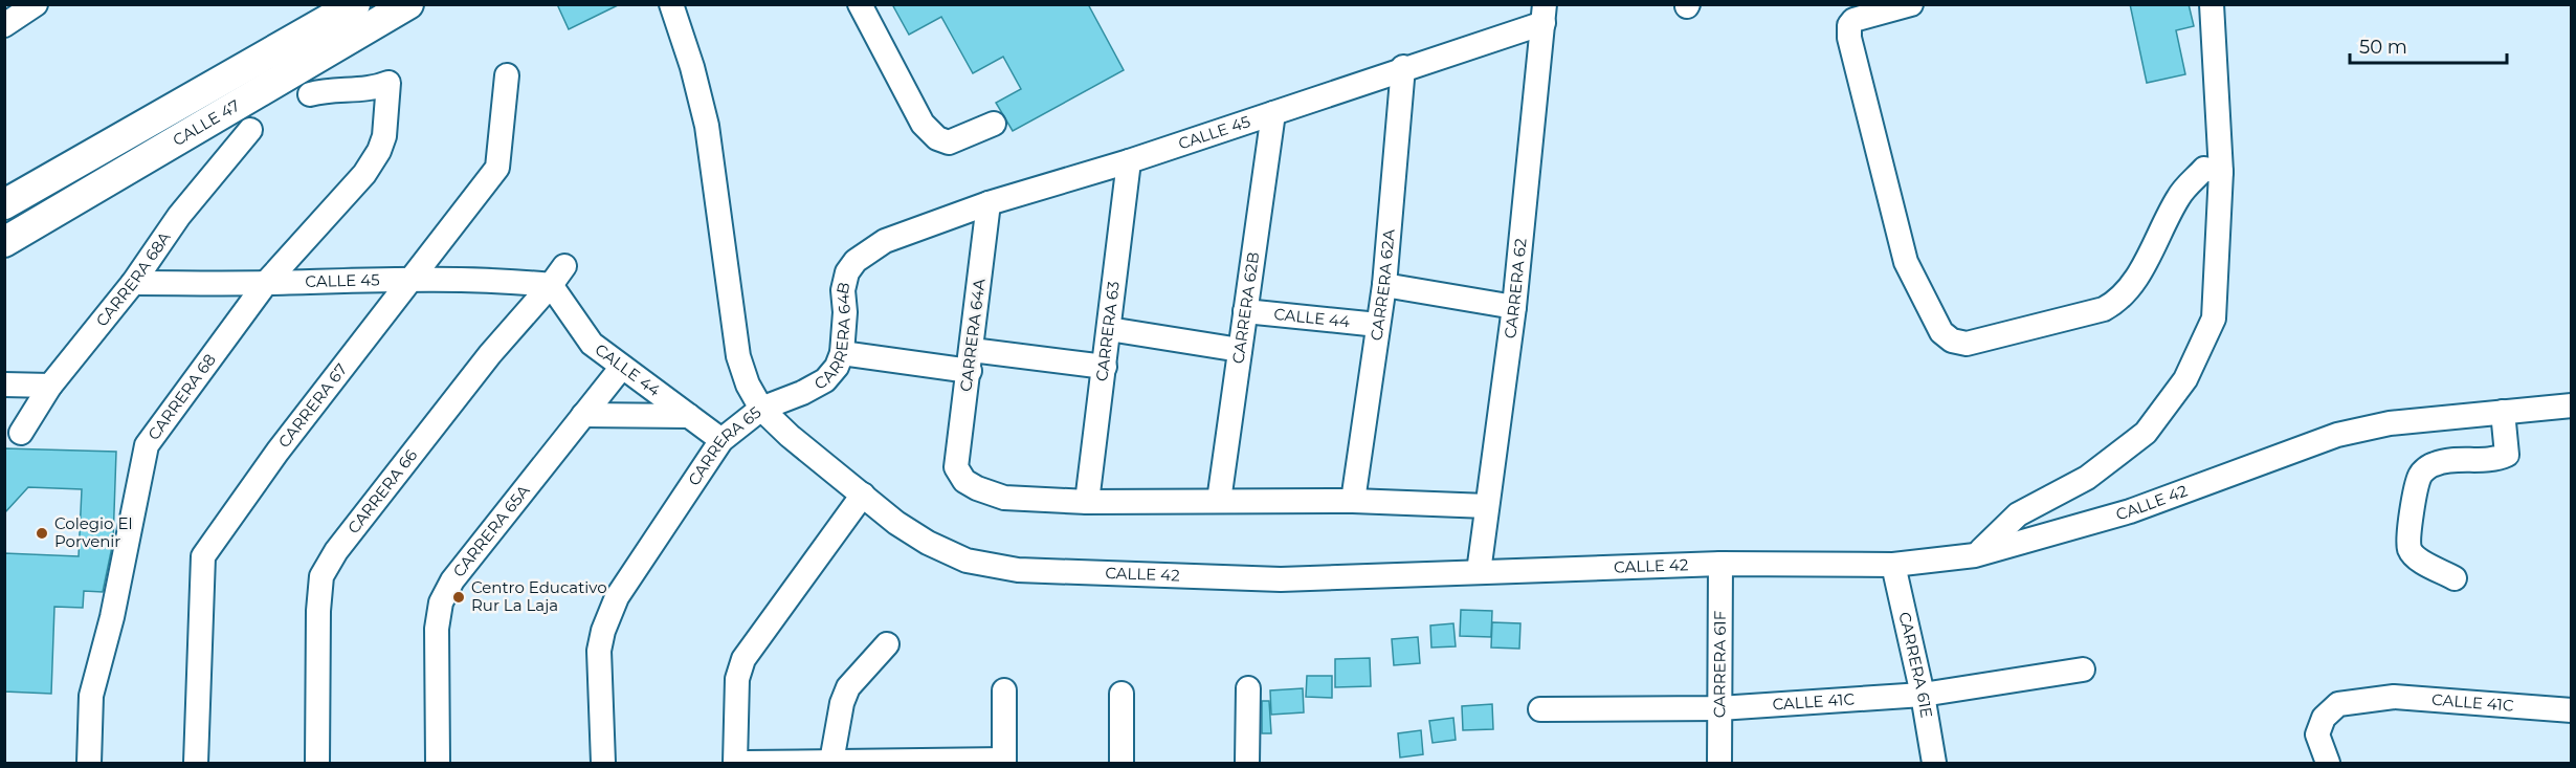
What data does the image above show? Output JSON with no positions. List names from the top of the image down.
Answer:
{
  "streets": {
    "main road": ["CALLE 47"],
    "street": [
      "CALLE 45",
      "CARRERA 68A",
      "CARRERA 62A",
      "CARRERA 62",
      "CARRERA 62B",
      "CALLE 44",
      "CARRERA 63",
      "CARRERA 64B",
      "CARRERA 64A",
      "CARRERA 68",
      "CARRERA 67",
      "CARRERA 65",
      "CARRERA 66",
      "CALLE 42",
      "CARRERA 65A",
      "CARRERA 61F",
      "CARRERA 61E",
      "CALLE 41C"
    ]
  },
  "crossings": [
    ["CALLE 45", "CARRERA 68A"],
    ["CALLE 45", "CARRERA 62A"],
    ["CALLE 45", "CARRERA 62"],
    ["CALLE 45", "CARRERA 62B"],
    ["CALLE 45", "CALLE 44"],
    ["CALLE 45", "CARRERA 63"],
    ["CALLE 45", "CARRERA 64B"],
    ["CALLE 45", "CARRERA 64A"],
    ["CALLE 45", "CARRERA 68"],
    ["CALLE 45", "CARRERA 67"],
    ["CALLE 45", "CARRERA 66"],
    ["CARRERA 62A", "CALLE 44"],
    ["CARRERA 62", "CALLE 42"],
    ["CARRERA 62B", "CALLE 44"],
    ["CALLE 44", "CARRERA 65"],
    ["CALLE 44", "CARRERA 66"],
    ["CALLE 44", "CARRERA 65A"],
    ["CARRERA 63", "CARRERA 64A"],
    ["CARRERA 64B", "CARRERA 65"],
    ["CARRERA 64B", "CALLE 42"],
    ["CARRERA 65", "CALLE 42"],
    ["CALLE 42", "CARRERA 61F"],
    ["CALLE 42", "CARRERA 61E"],
    ["CARRERA 61F", "CALLE 41C"],
    ["CARRERA 61E", "CALLE 41C"]
  ],
  "places": ["Colegio El Porvenir", "Centro Educativo Rur La Laja"],
  "scale_bar": "50 m"
}
